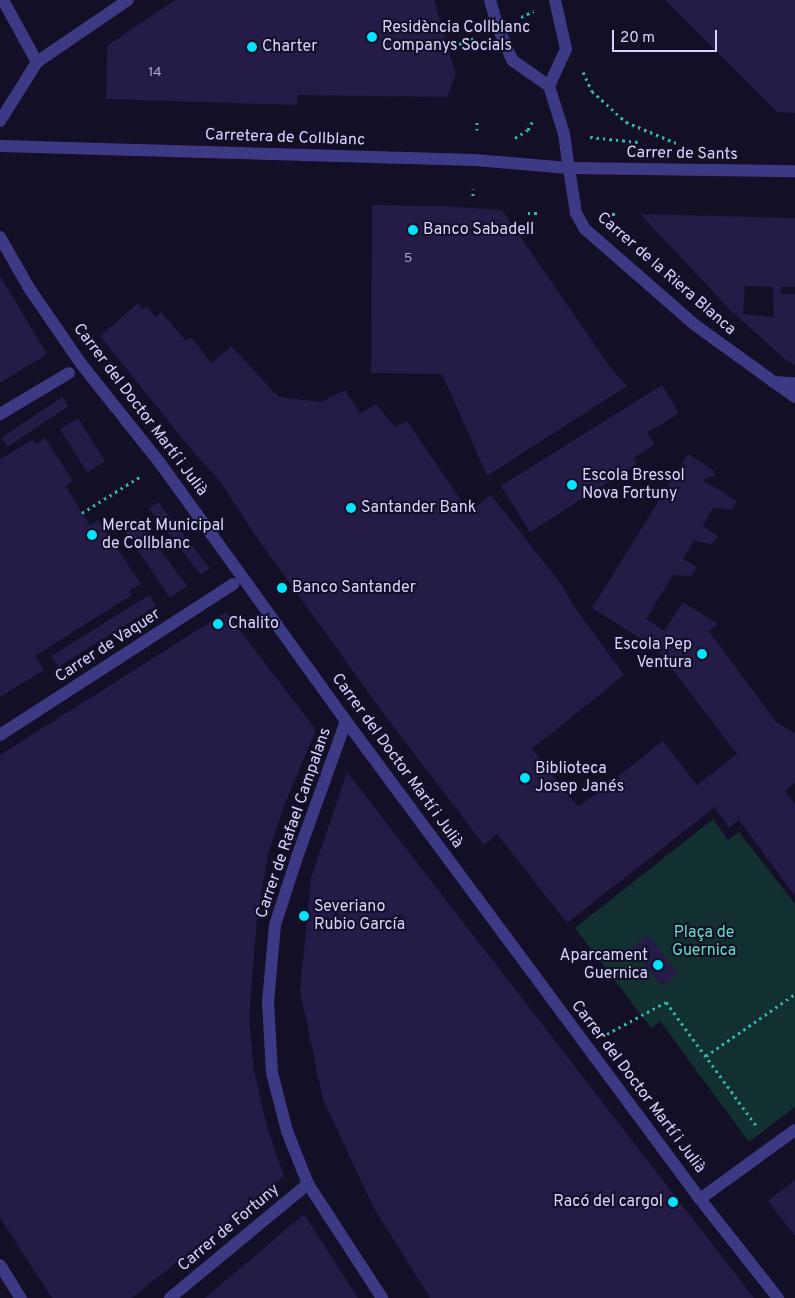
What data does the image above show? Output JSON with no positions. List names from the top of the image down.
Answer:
{
  "streets": {
    "street": [
      "Carretera de Collblanc",
      "Carrer de Sants",
      "Carrer de la Riera Blanca",
      "Carrer del Doctor Martí i Julià",
      "Carrer de Vaquer",
      "Carrer de Rafael Campalans",
      "Carrer de Fortuny"
    ]
  },
  "crossings": [
    ["Carretera de Collblanc", "Carrer de Sants"],
    ["Carretera de Collblanc", "Carrer de la Riera Blanca"],
    ["Carrer de Sants", "Carrer de la Riera Blanca"],
    ["Carrer del Doctor Martí i Julià", "Carrer de Rafael Campalans"],
    ["Carrer de Rafael Campalans", "Carrer de Fortuny"]
  ],
  "parks": ["Plaça de Guernica"],
  "places": [
    "Residència Collblanc Companys Socials",
    "Charter",
    "Banco Sabadell",
    "Escola Bressol Nova Fortuny",
    "Santander Bank",
    "Mercat Municipal de Collblanc",
    "Banco Santander",
    "Chalito",
    "Escola Pep Ventura",
    "Biblioteca Josep Janés",
    "Severiano Rubio García",
    "Aparcament Guernica",
    "Racó del cargol"
  ],
  "house_numbers": ["14", "5"],
  "scale_bar": "20 m"
}
